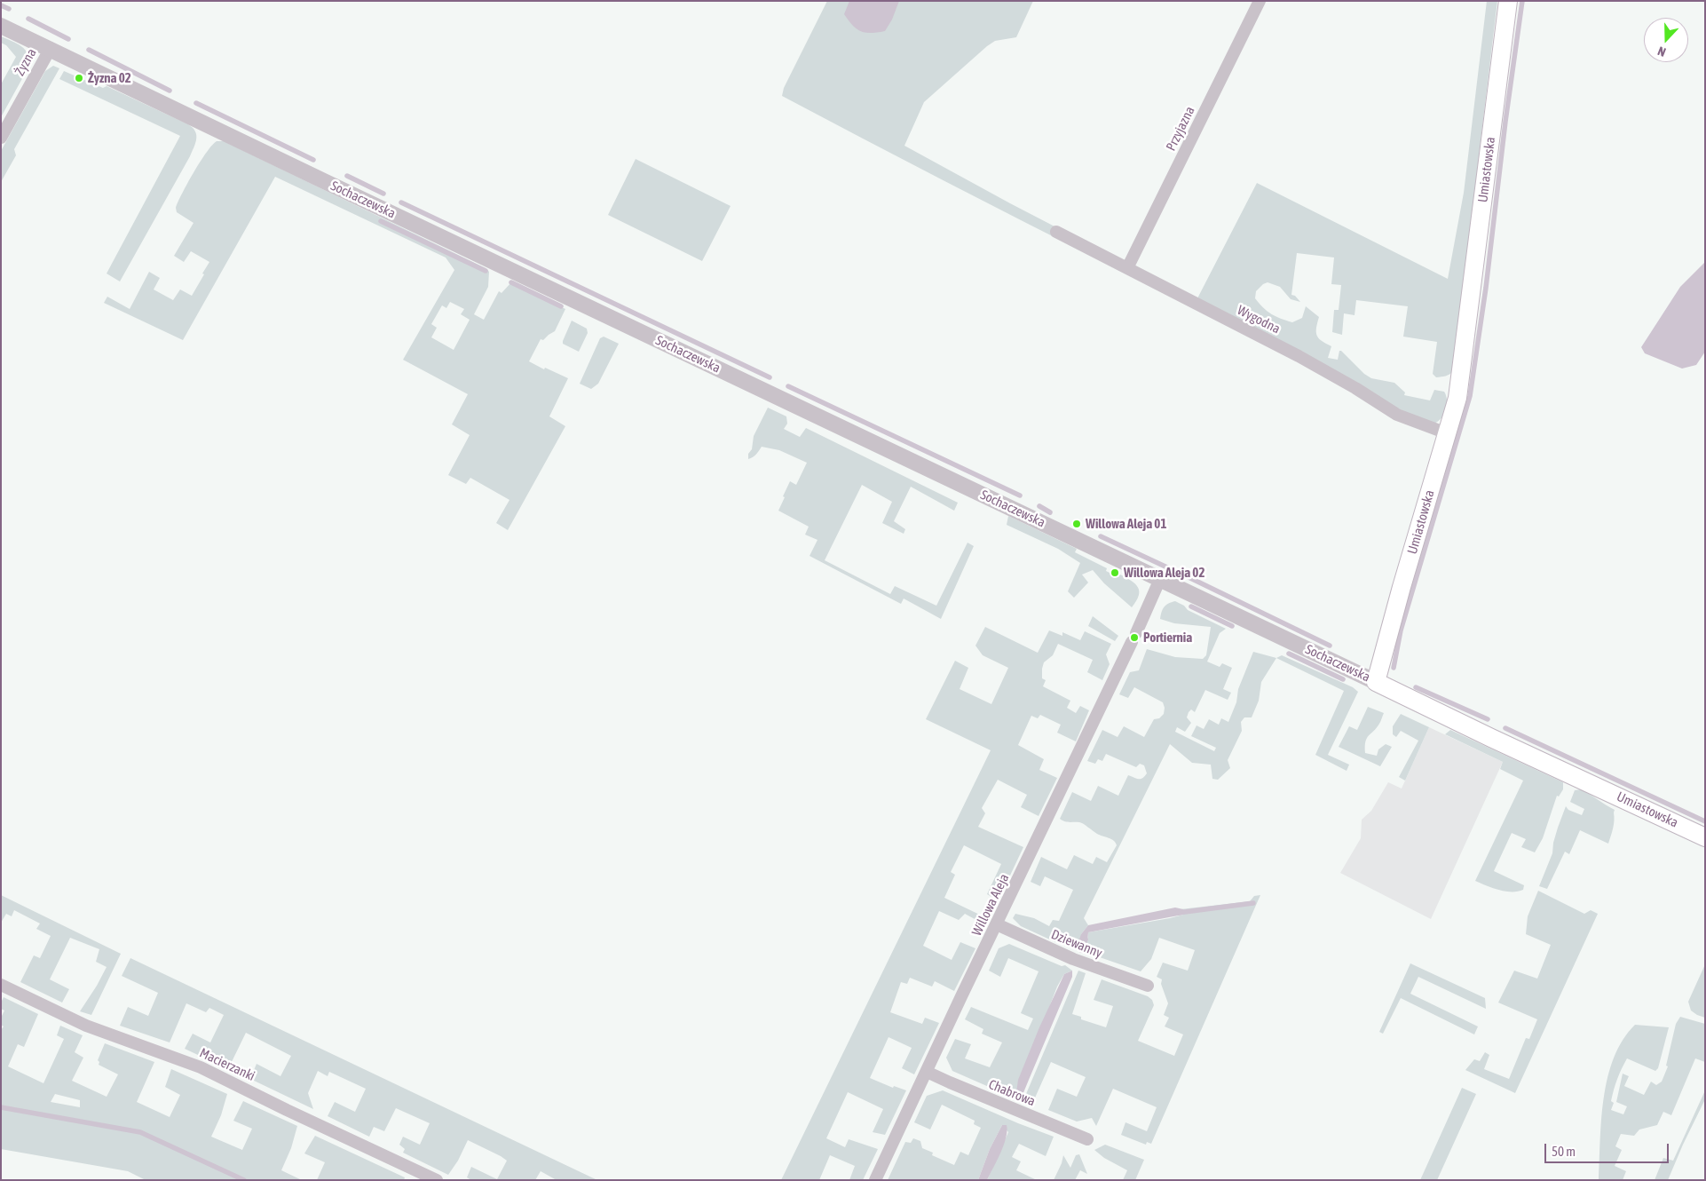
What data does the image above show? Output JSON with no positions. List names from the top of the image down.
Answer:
{
  "streets": {
    "main road": ["Umiastowska"],
    "street": [
      "Żyzna",
      "Przyjazna",
      "Sochaczewska",
      "Wygodna",
      "Willowa Aleja",
      "Dziewanny",
      "Macierzanki",
      "Chabrowa"
    ]
  },
  "crossings": [
    ["Żyzna", "Sochaczewska"],
    ["Przyjazna", "Wygodna"],
    ["Umiastowska", "Sochaczewska"],
    ["Umiastowska", "Wygodna"],
    ["Sochaczewska", "Willowa Aleja"],
    ["Willowa Aleja", "Dziewanny"],
    ["Willowa Aleja", "Chabrowa"]
  ],
  "places": [
    "Żyzna 02",
    "Willowa Aleja 01",
    "Willowa Aleja 02",
    "Portiernia"
  ],
  "scale_bar": "50 m",
  "north": "bottom"
}
